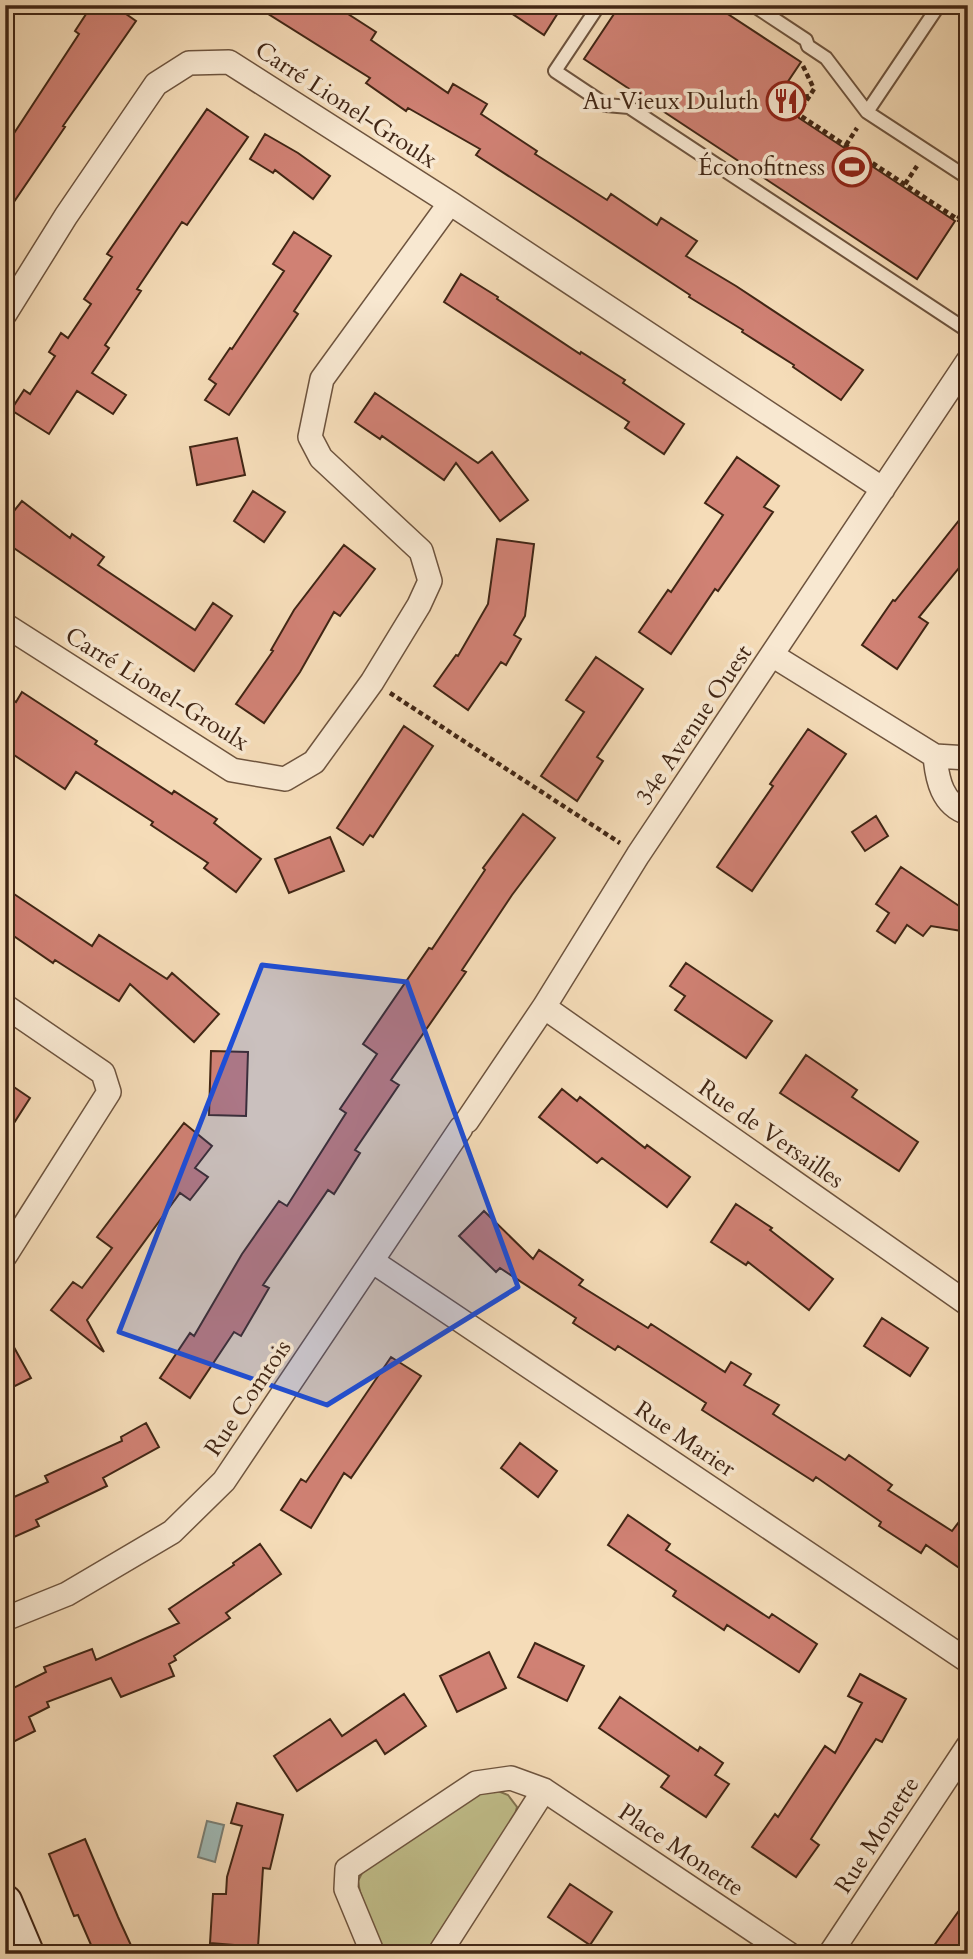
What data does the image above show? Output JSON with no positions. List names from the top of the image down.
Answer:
{
  "streets": {
    "street": [
      "Carré Lionel-Groulx",
      "34e Avenue Ouest",
      "Rue de Versailles",
      "Rue Comtois",
      "Rue Marier",
      "Rue Monette",
      "Place Monette"
    ]
  },
  "crossings": [
    ["Carré Lionel-Groulx", "34e Avenue Ouest"],
    ["34e Avenue Ouest", "Rue de Versailles"],
    ["34e Avenue Ouest", "Rue Comtois"],
    ["Rue Comtois", "Rue Marier"]
  ],
  "places": {
    "restaurant": ["Au Vieux Duluth"],
    "sports": ["Éconofitness"]
  }
}
